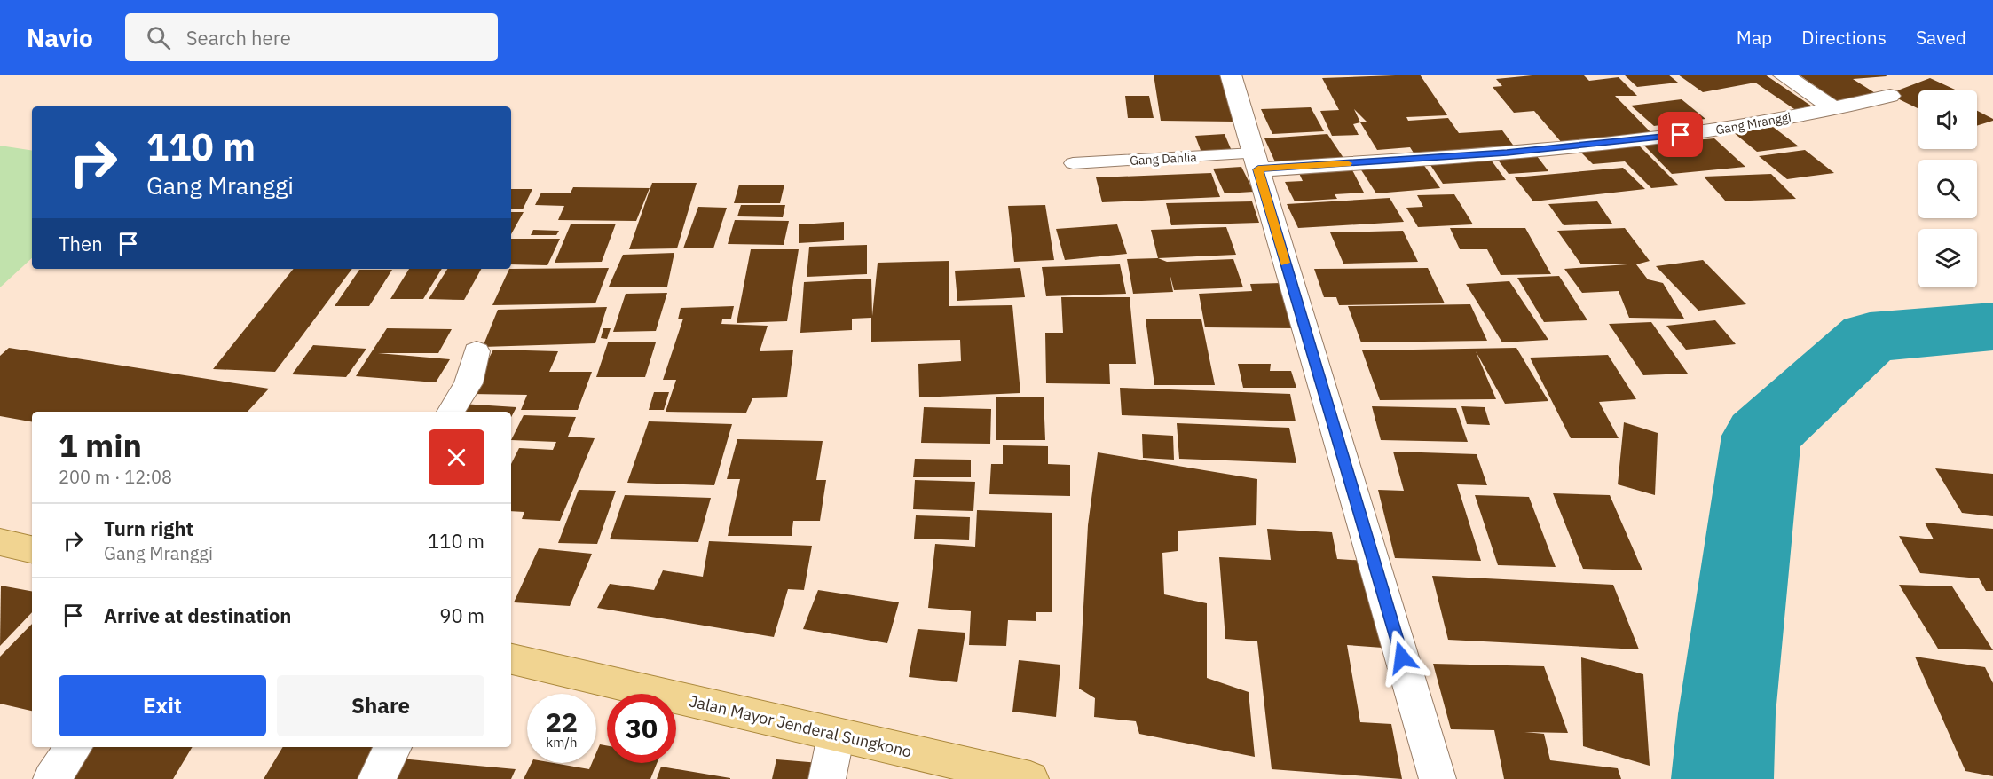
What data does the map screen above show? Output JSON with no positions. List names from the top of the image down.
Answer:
{
  "streets": {
    "main road": ["Jalan Mayor Jenderal Sungkono"],
    "street": ["Gang Mranggi"],
    "lane": ["Gang Dahlia"]
  },
  "crossings": [
    ["Gang Mranggi", "Gang Dahlia"]
  ],
  "page": {
    "header": "Navio",
    "search": "Search here",
    "nav": ["Map", "Directions", "Saved"],
    "turn": ["110 m", "Gang Mranggi"],
    "then": "Then",
    "heading": ["1 min", "200 m · 12:08"],
    "list": [
      {
        "name": "Turn right",
        "note": "Gang Mranggi",
        "value": "110 m"
      },
      {
        "name": "Arrive at destination",
        "value": "90 m"
      }
    ],
    "buttons": ["Exit", "Share"],
    "speed": "22 km/h",
    "limit": "30"
  }
}
